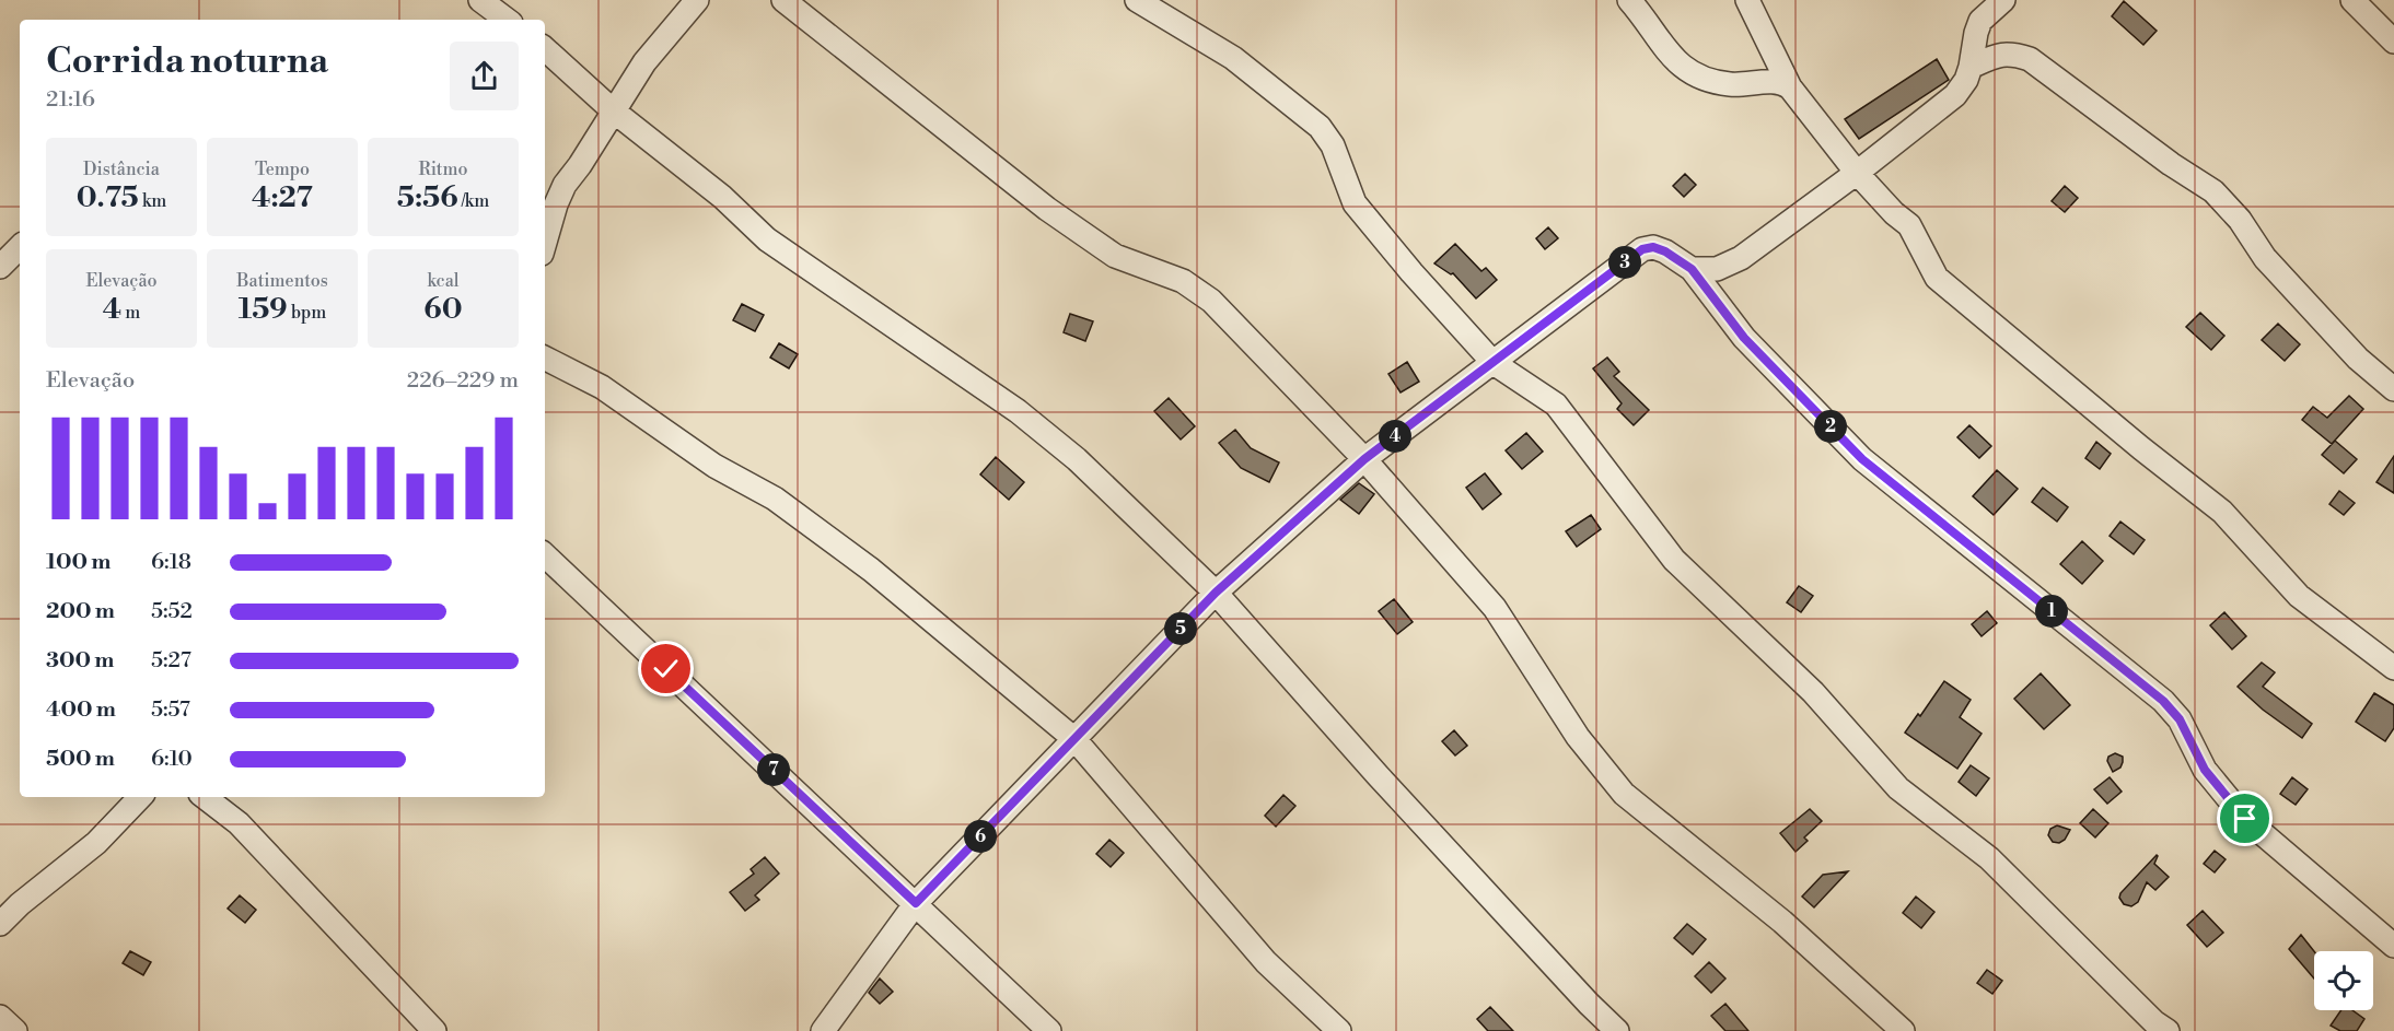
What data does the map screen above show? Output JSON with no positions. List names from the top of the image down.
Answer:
{
  "page": {
    "heading": ["Corrida noturna", "21:16"],
    "stats": [
      ["Distância", "0.75 km"],
      ["Tempo", "4:27"],
      ["Ritmo", "5:56 /km"],
      ["Elevação", "4 m"],
      ["Batimentos", "159 bpm"],
      ["kcal", "60"]
    ],
    "pins": [
      "3",
      "2",
      "4",
      "1",
      "5",
      "7",
      "6"
    ],
    "chart": ["Elevação", "226–229 m"],
    "list": [
      {
        "name": "100 m",
        "note": "6:18"
      },
      {
        "name": "200 m",
        "note": "5:52"
      },
      {
        "name": "300 m",
        "note": "5:27"
      },
      {
        "name": "400 m",
        "note": "5:57"
      },
      {
        "name": "500 m",
        "note": "6:10"
      }
    ]
  }
}
